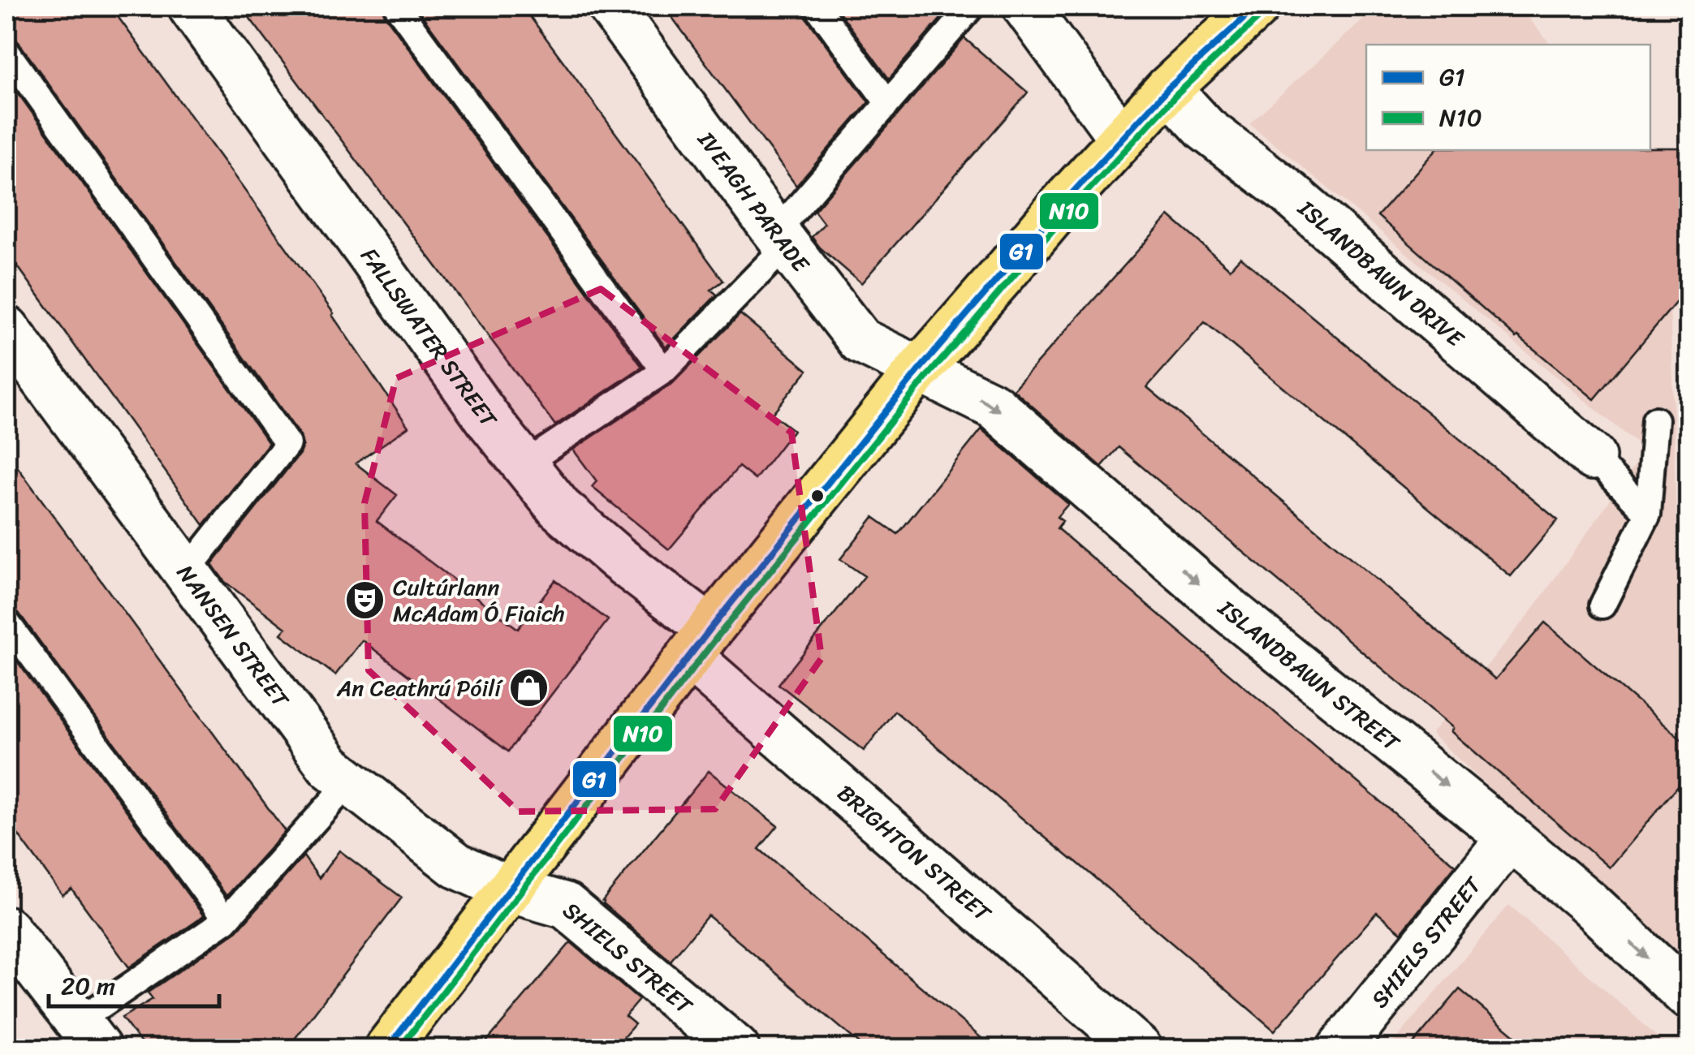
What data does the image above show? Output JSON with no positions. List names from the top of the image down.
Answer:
{
  "streets": {
    "street": [
      "IVEAGH PARADE",
      "ISLANDBAWN DRIVE",
      "FALLSWATER STREET",
      "NANSEN STREET",
      "ISLANDBAWN STREET",
      "BRIGHTON STREET",
      "SHIELS STREET"
    ]
  },
  "crossings": [
    ["IVEAGH PARADE", "ISLANDBAWN STREET"],
    ["FALLSWATER STREET", "BRIGHTON STREET"],
    ["NANSEN STREET", "SHIELS STREET"],
    ["ISLANDBAWN STREET", "SHIELS STREET"]
  ],
  "one_way": ["ISLANDBAWN STREET"],
  "places": {
    "theatre": ["Cultúrlann McAdam Ó Fiaich"],
    "shop": ["An Ceathrú Póilí"]
  },
  "lines": ["transit line G1", "transit line N10"],
  "legend": ["G1", "N10"],
  "scale_bar": "20 m"
}
